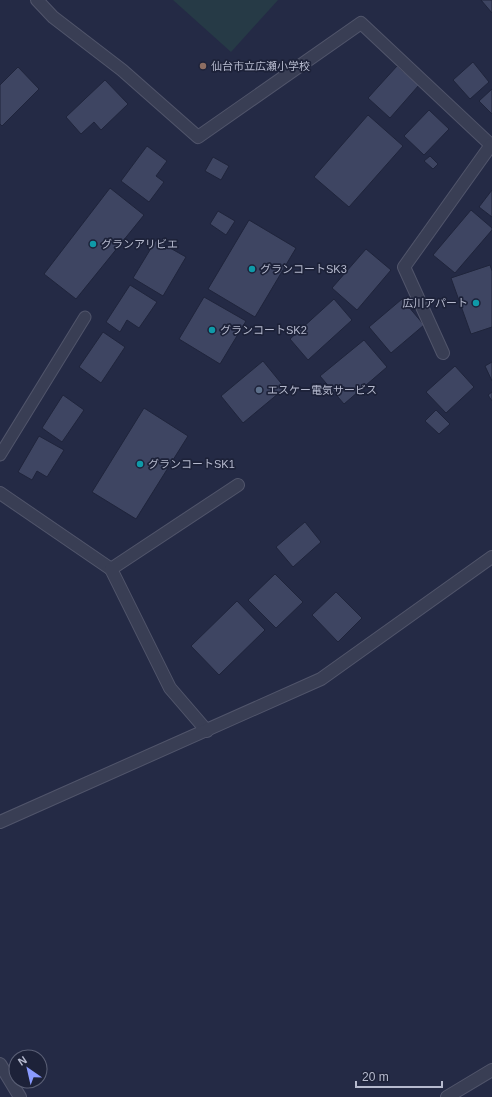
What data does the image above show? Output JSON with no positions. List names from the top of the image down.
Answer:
{
  "places": [
    "仙台市立広瀬小学校",
    "グランアリビエ",
    "グランコートSK3",
    "広川アパート",
    "グランコートSK2",
    "エスケー電気サービス",
    "グランコートSK1"
  ],
  "scale_bar": "20 m",
  "north": "top left"
}
